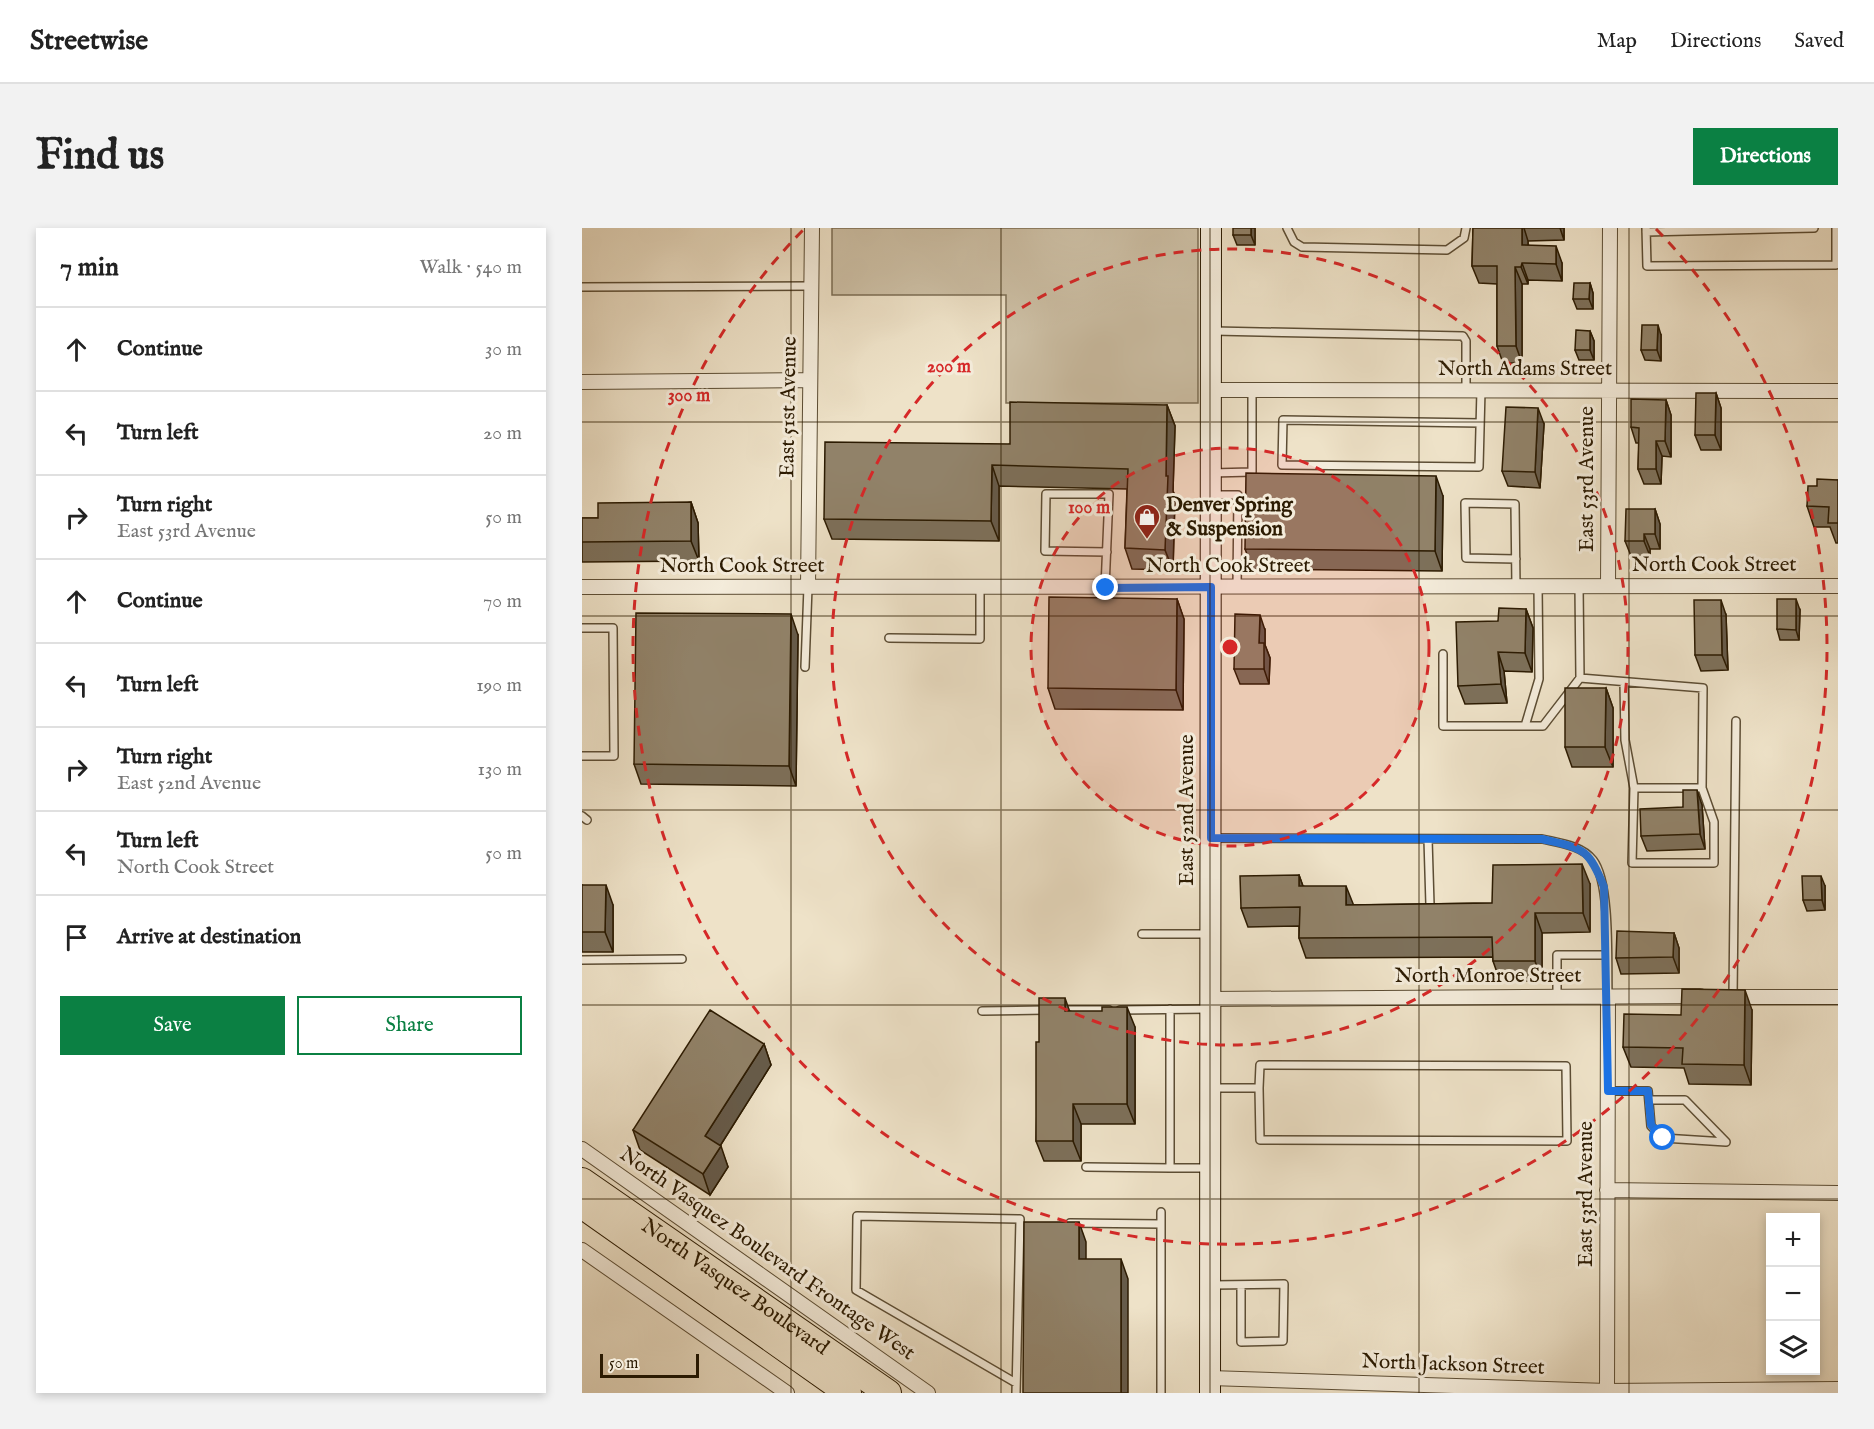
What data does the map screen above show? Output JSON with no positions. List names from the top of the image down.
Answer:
{
  "streets": {
    "highway": ["North Vasquez Boulevard"],
    "street": [
      "North Adams Street",
      "East 51st Avenue",
      "East 53rd Avenue",
      "North Cook Street",
      "East 52nd Avenue",
      "North Monroe Street",
      "North Vasquez Boulevard Frontage West",
      "North Jackson Street"
    ]
  },
  "crossings": [
    ["North Adams Street", "East 53rd Avenue"],
    ["North Adams Street", "East 52nd Avenue"],
    ["East 51st Avenue", "North Cook Street"],
    ["East 53rd Avenue", "North Cook Street"],
    ["East 53rd Avenue", "North Monroe Street"],
    ["East 53rd Avenue", "North Jackson Street"],
    ["North Cook Street", "East 52nd Avenue"],
    ["East 52nd Avenue", "North Monroe Street"],
    ["East 52nd Avenue", "North Jackson Street"]
  ],
  "places": {
    "shop": ["Denver Spring & Suspension"]
  },
  "scale_bar": "50 m",
  "page": {
    "header": "Streetwise",
    "nav": ["Map", "Directions", "Saved"],
    "buttons": [
      "Directions",
      ["Save", "Share"]
    ],
    "title": "Find us",
    "heading": ["7 min", "Walk · 540 m"],
    "list": [
      ["Continue", "30 m"],
      ["Turn left", "20 m"],
      ["Turn right", "East 53rd Avenue", "50 m"],
      ["Continue", "70 m"],
      ["Turn left", "190 m"],
      ["Turn right", "East 52nd Avenue", "130 m"],
      ["Turn left", "North Cook Street", "50 m"],
      "Arrive at destination"
    ],
    "map_buttons": ["+", "−"],
    "scale": "50 m"
  },
  "rings": ["200 m", "300 m", "100 m"]
}
